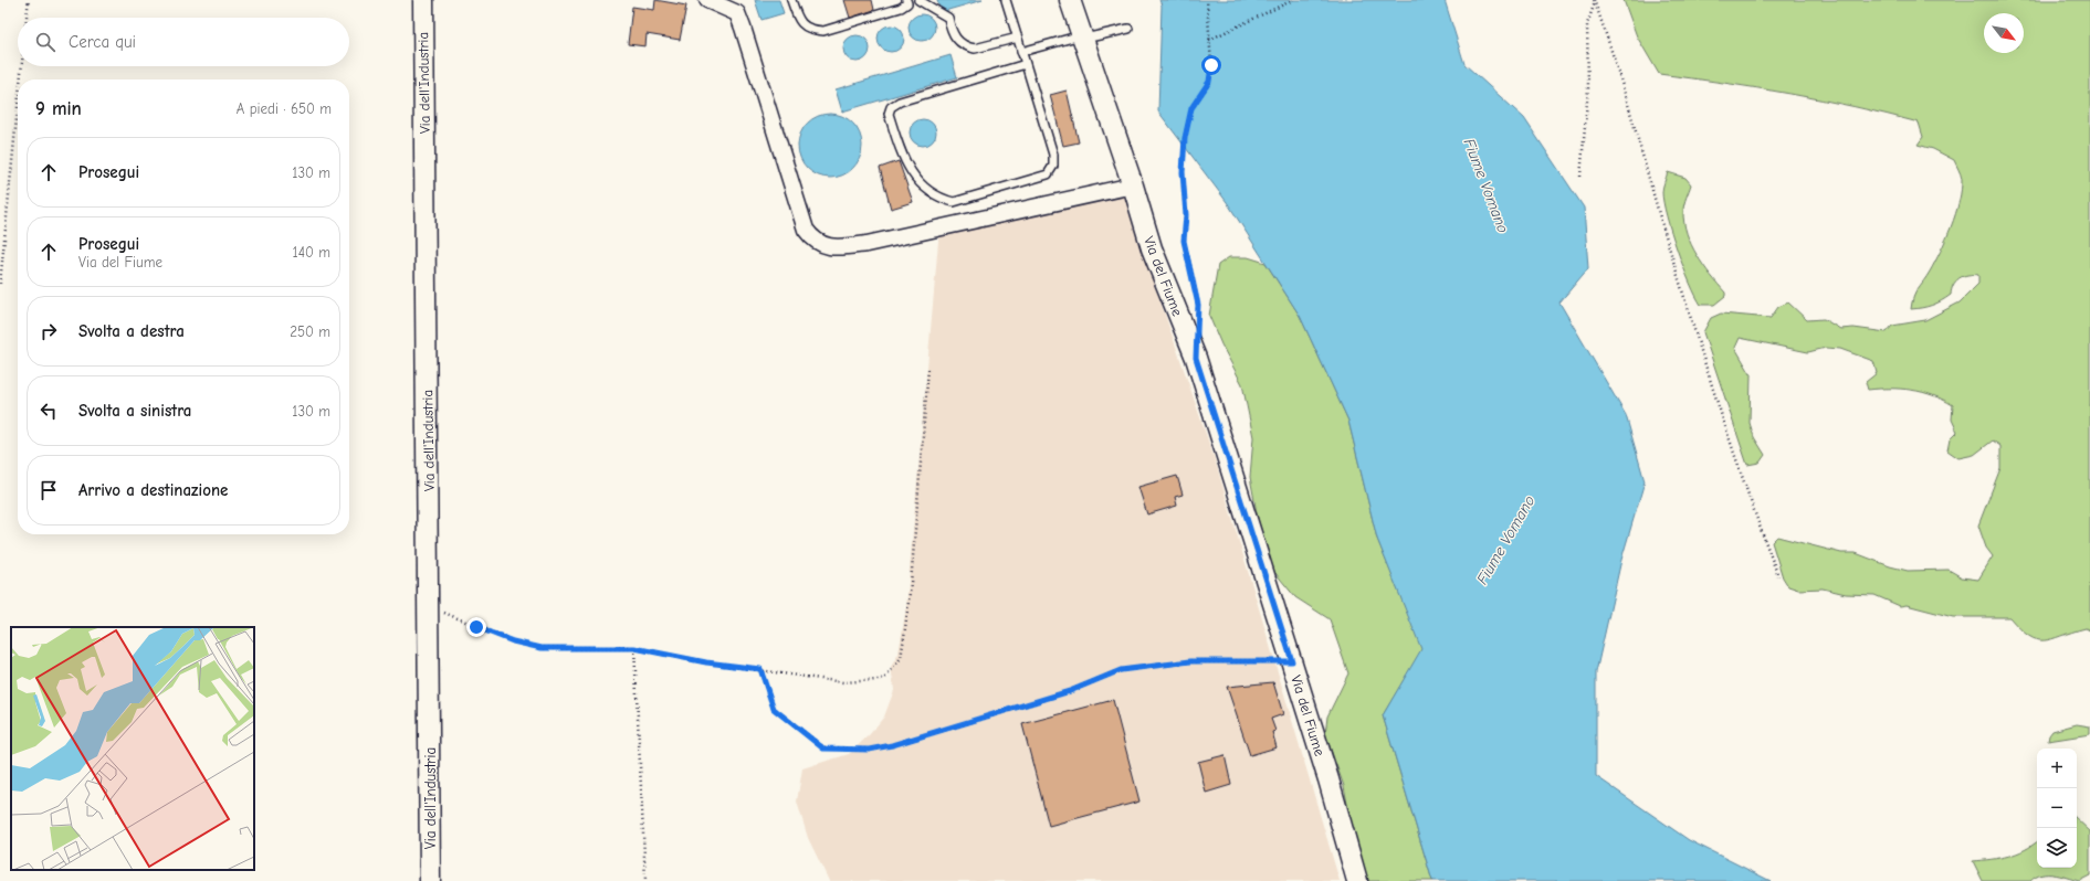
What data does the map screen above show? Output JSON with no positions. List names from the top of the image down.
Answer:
{
  "streets": {
    "street": ["Via dell'Industria", "Via del Fiume"]
  },
  "water": ["Fiume Vomano"],
  "north": "bottom right",
  "page": {
    "search": "Cerca qui",
    "heading": ["9 min", "A piedi · 650 m"],
    "list": [
      ["Prosegui", "130 m"],
      ["Prosegui", "Via del Fiume", "140 m"],
      ["Svolta a destra", "250 m"],
      ["Svolta a sinistra", "130 m"],
      "Arrivo a destinazione"
    ],
    "map_buttons": ["+", "−"]
  }
}
